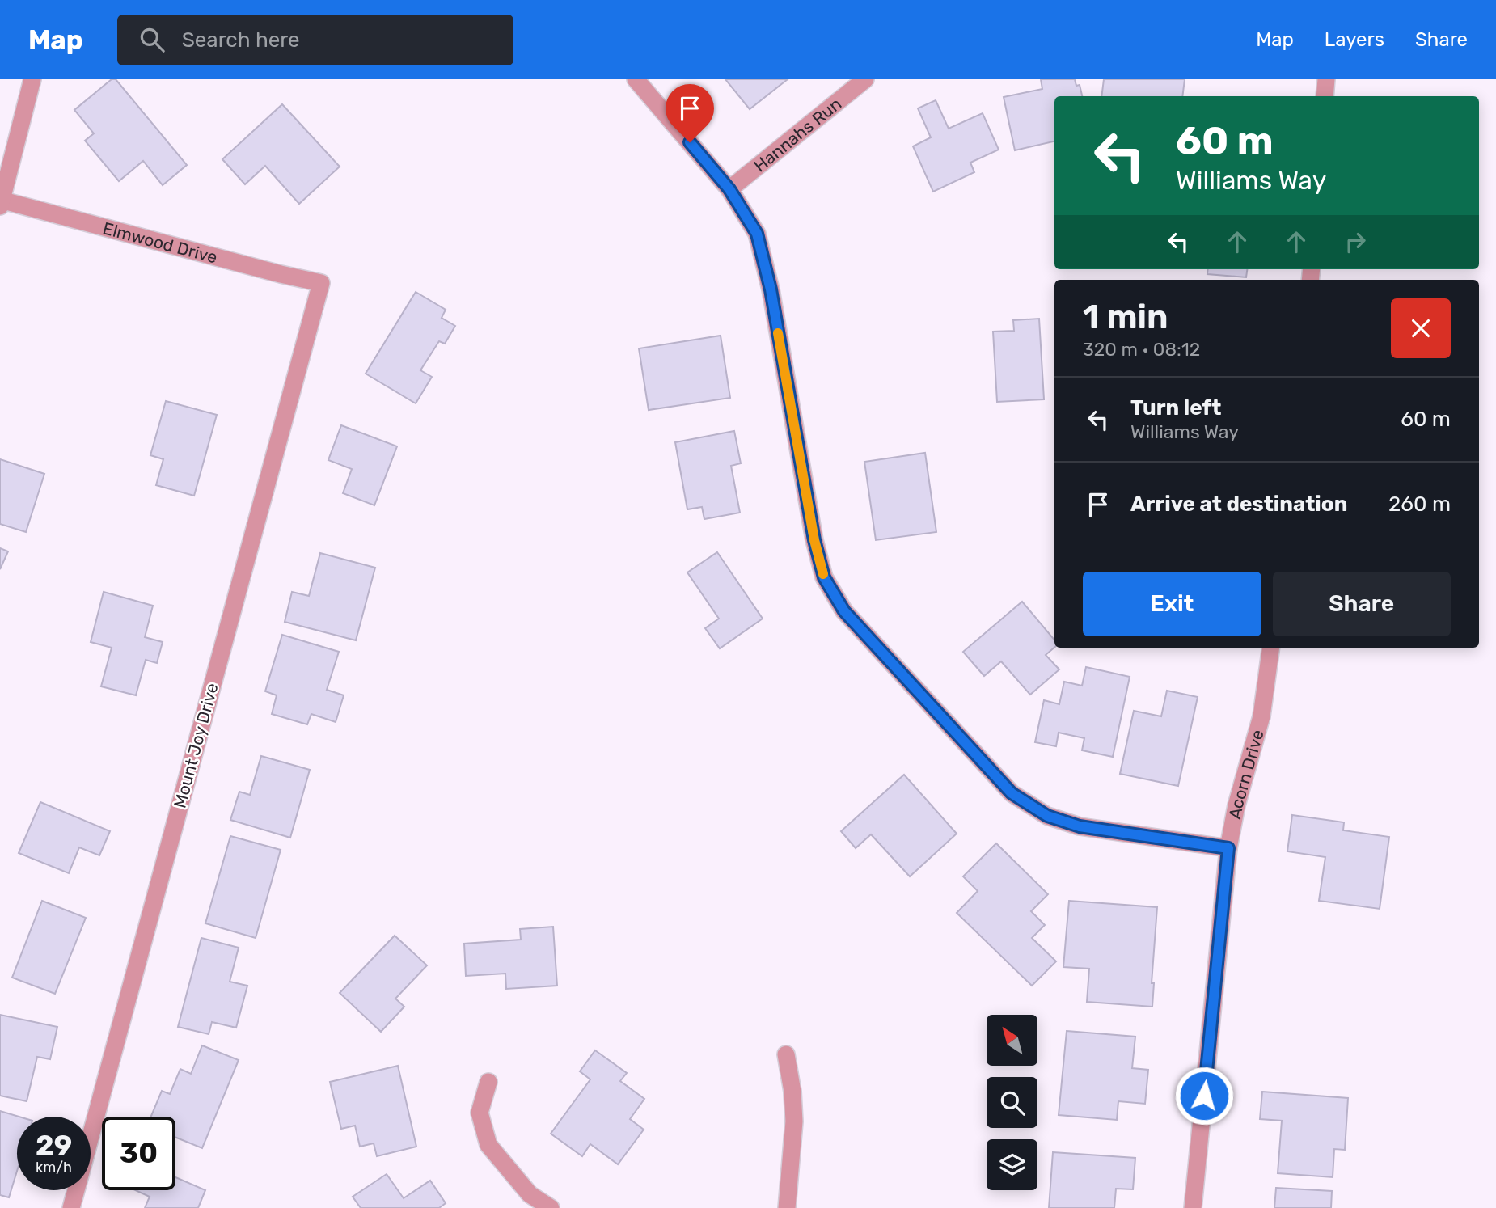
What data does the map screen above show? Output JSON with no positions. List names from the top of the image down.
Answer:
{
  "streets": {
    "street": [
      "Hannahs Run",
      "Elmwood Drive",
      "Mount Joy Drive",
      "Acorn Drive"
    ]
  },
  "crossings": [
    ["Elmwood Drive", "Mount Joy Drive"]
  ],
  "north": "top left",
  "page": {
    "header": "Map",
    "search": "Search here",
    "nav": ["Map", "Layers", "Share"],
    "turn": ["60 m", "Williams Way"],
    "heading": ["1 min", "320 m · 08:12"],
    "list": [
      {
        "name": "Turn left",
        "note": "Williams Way",
        "value": "60 m"
      },
      {
        "name": "Arrive at destination",
        "value": "260 m"
      }
    ],
    "buttons": ["Exit", "Share"],
    "speed": "29 km/h",
    "limit": "30"
  }
}
